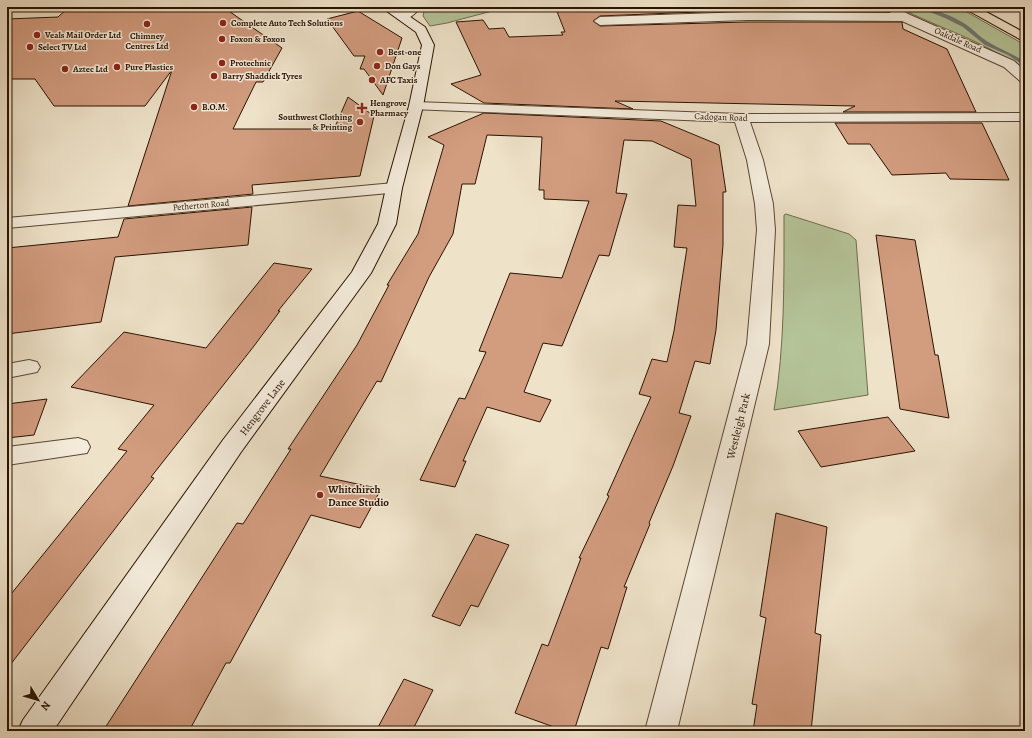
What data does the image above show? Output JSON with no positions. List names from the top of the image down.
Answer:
{
  "streets": {
    "street": [
      "Oakdale Road",
      "Cadogan Road",
      "Petherton Road",
      "Hengrove Lane",
      "Westleigh Park"
    ]
  },
  "crossings": [
    ["Cadogan Road", "Hengrove Lane"],
    ["Cadogan Road", "Westleigh Park"],
    ["Petherton Road", "Hengrove Lane"]
  ],
  "places": {
    "other": [
      "Complete Auto Tech Solutions",
      "Chimney Centres Ltd",
      "Veals Mail Order Ltd",
      "Foxon & Foxon",
      "Select TV Ltd",
      "Best-one",
      "Protechnic",
      "Don Gays",
      "Pure Plastics",
      "Aztec Ltd",
      "Barry Shaddick Tyres",
      "AFC Taxis",
      "B.O.M.",
      "Southwest Clothing & Printing",
      "Whitchirch Dance Studio"
    ],
    "health": ["Hengrove Pharmacy"]
  },
  "north": "bottom right"
}
